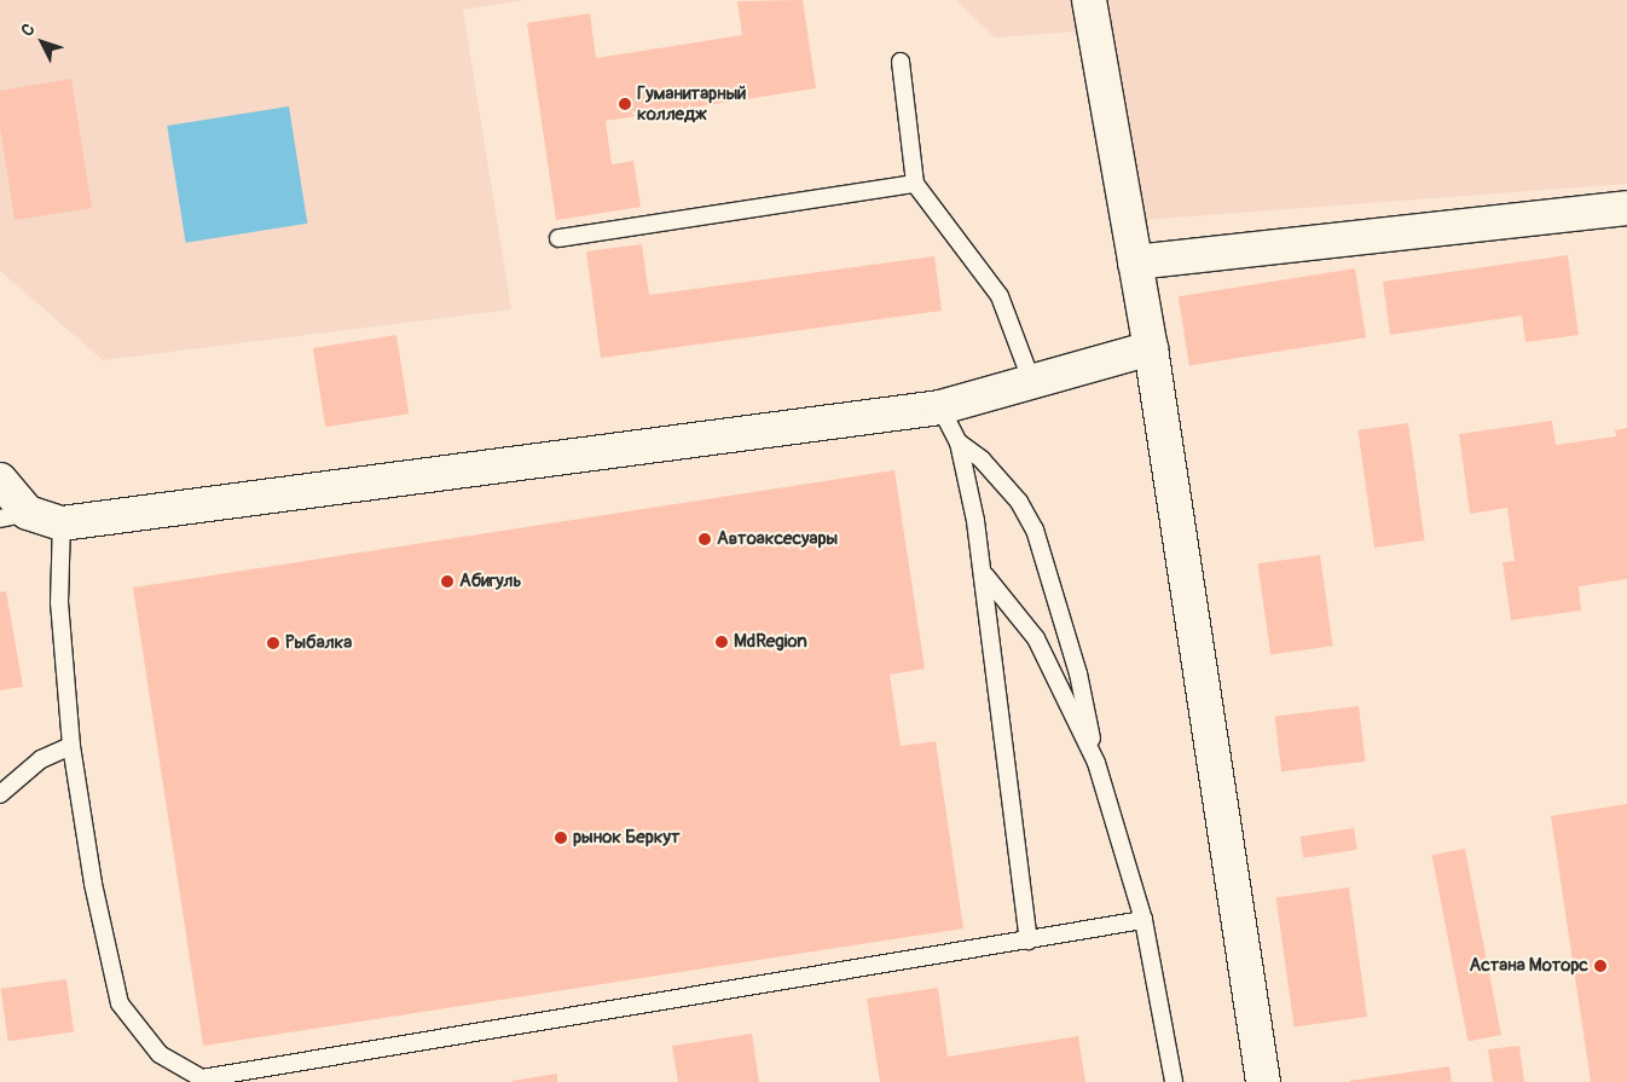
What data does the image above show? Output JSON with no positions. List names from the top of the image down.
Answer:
{
  "places": [
    "Гуманитарный колледж",
    "Автоаксесуары",
    "Абигуль",
    "MdRegion",
    "Рыбалка",
    "рынок Беркут",
    "Астана Моторс"
  ],
  "north": "top left"
}
